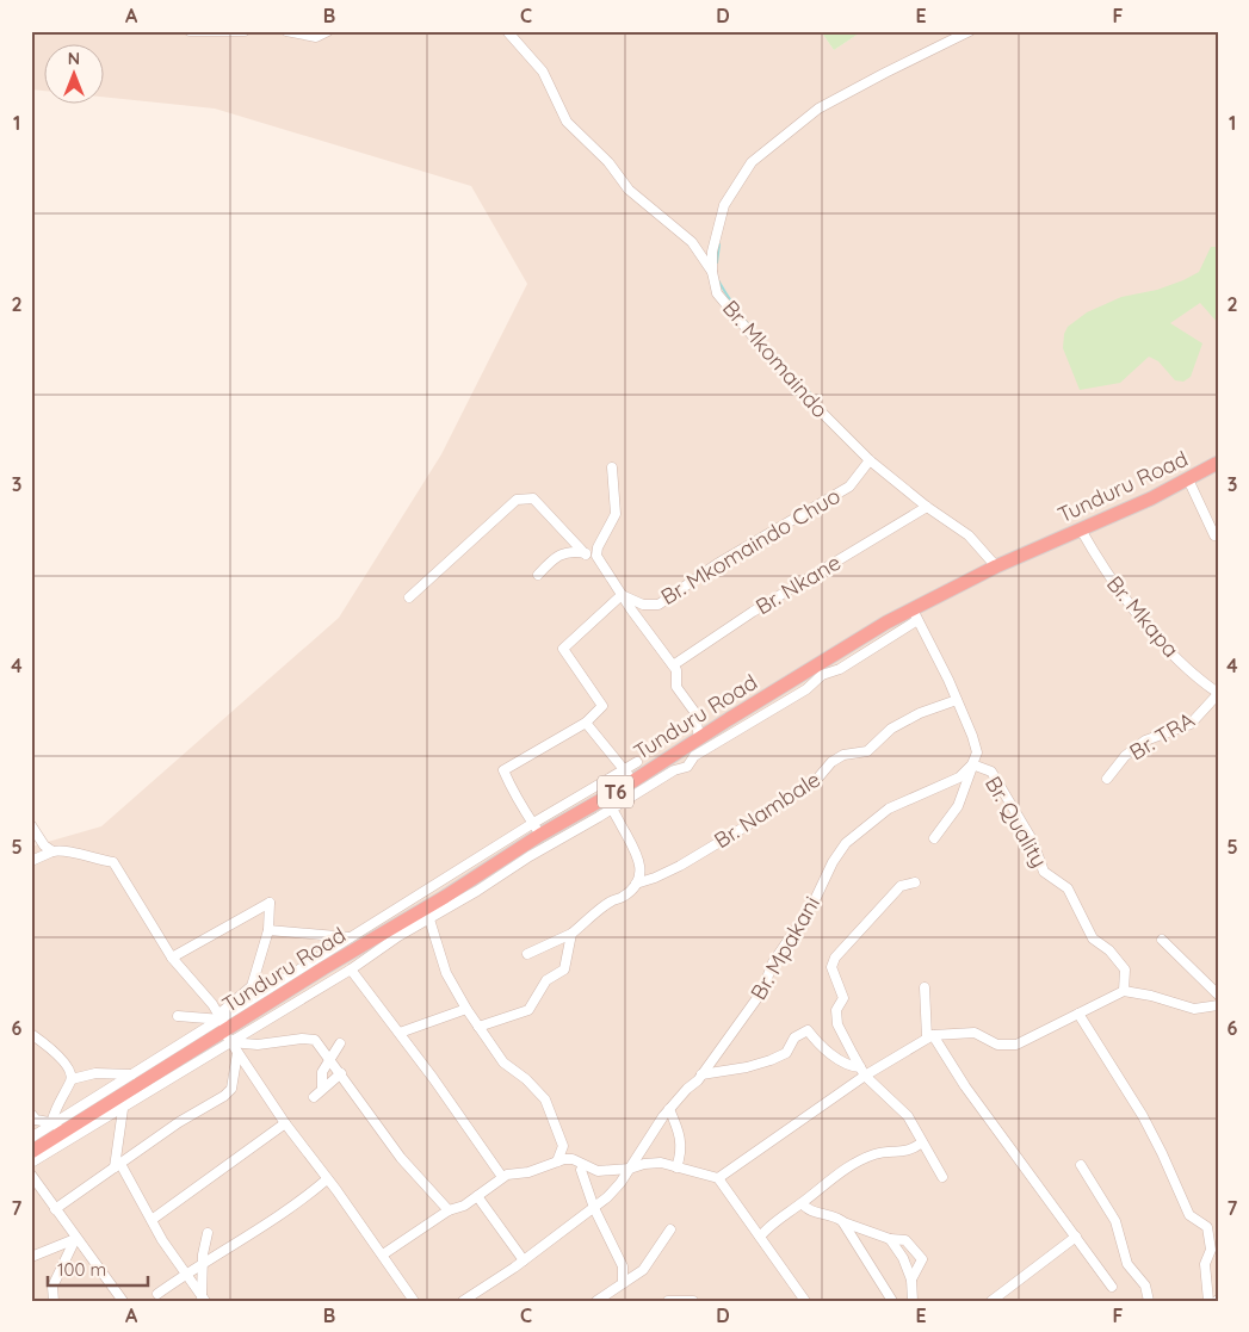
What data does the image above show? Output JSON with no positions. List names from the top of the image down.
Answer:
{
  "streets": {
    "highway": ["Tunduru Road", "T6"],
    "street": [
      "Br. Mkomaindo",
      "Br. Mkomaindo Chuo",
      "Br. Nkane",
      "Br. Mkapa",
      "Br. TRA",
      "Br. Nambale",
      "Br. Quality",
      "Br. Mpakani"
    ]
  },
  "crossings": [
    ["Br. Mkomaindo", "Tunduru Road"],
    ["Br. Mkomaindo", "Br. Mkomaindo Chuo"],
    ["Br. Mkomaindo", "Br. Nkane"],
    ["Tunduru Road", "Br. Mkapa"],
    ["Tunduru Road", "Br. Quality"],
    ["Br. Mkapa", "Br. TRA"],
    ["Br. Nambale", "Br. Quality"],
    ["Br. Quality", "Br. Mpakani"]
  ],
  "scale_bar": "100 m",
  "north": "top",
  "grid": {
    "columns": [
      "A",
      "B",
      "C",
      "D",
      "E",
      "F"
    ],
    "rows": [
      "1",
      "2",
      "3",
      "4",
      "5",
      "6",
      "7"
    ]
  }
}
